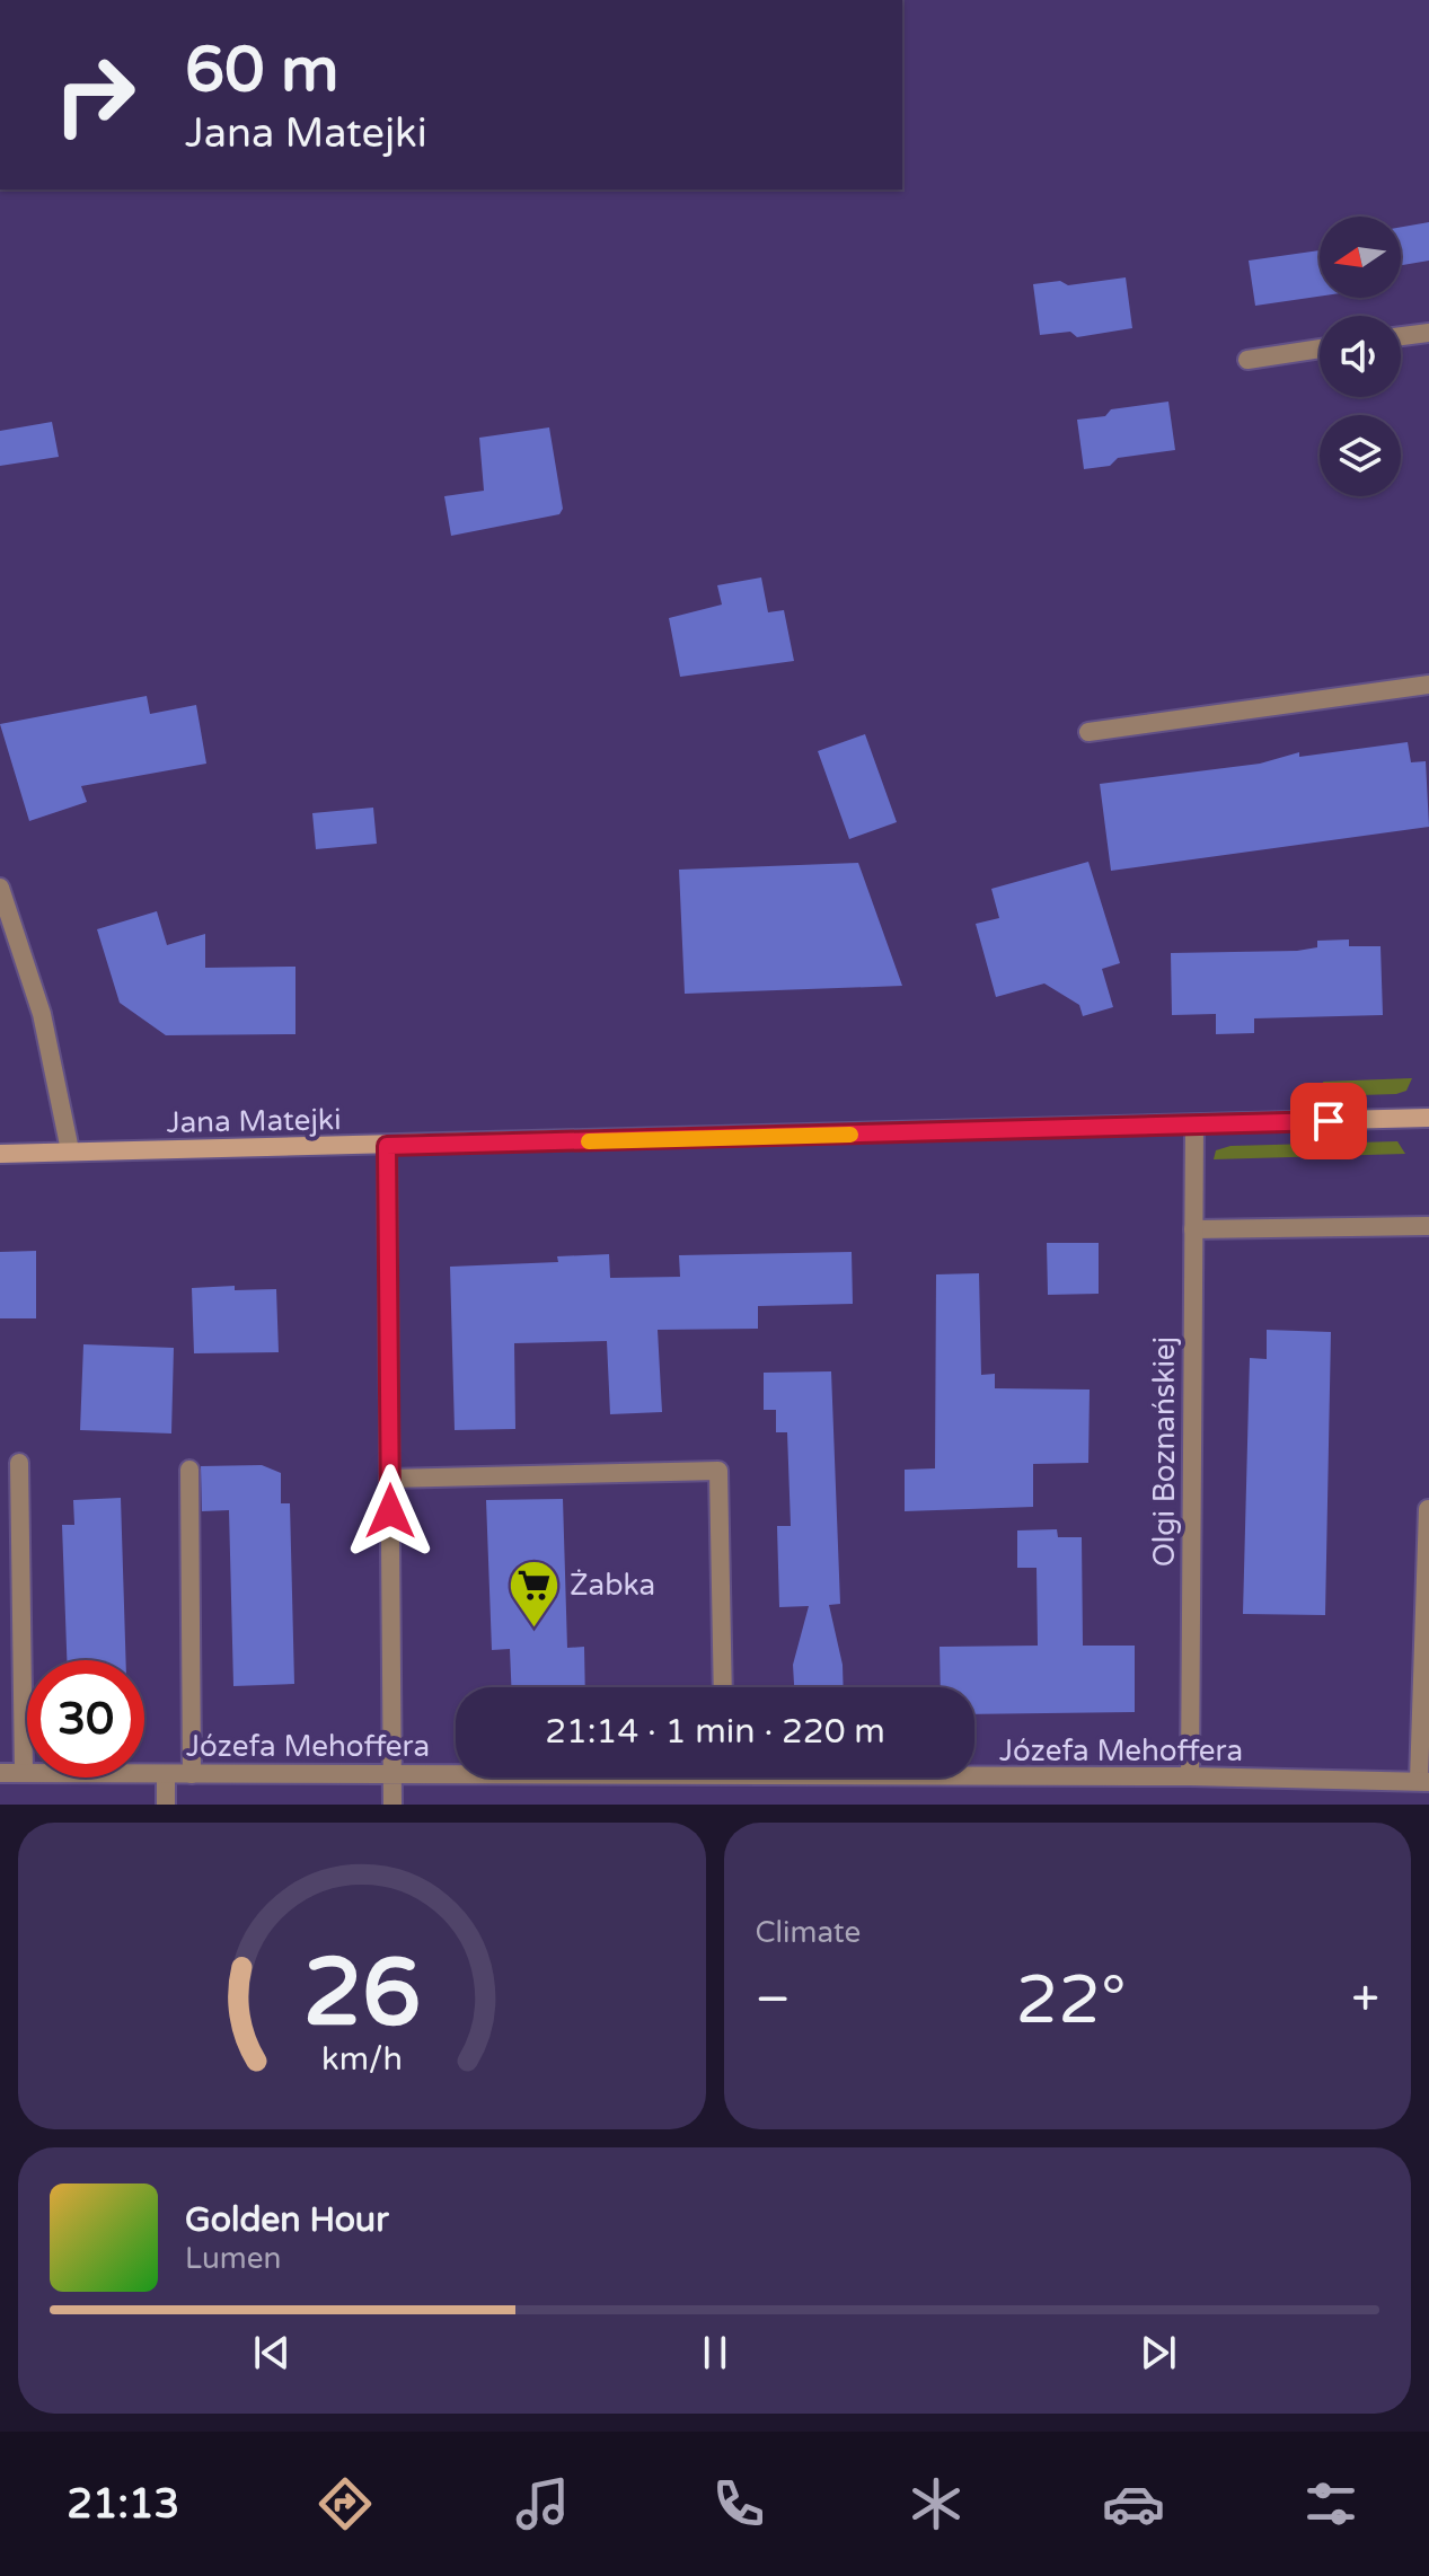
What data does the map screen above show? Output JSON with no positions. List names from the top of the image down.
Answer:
{
  "streets": {
    "street": ["Jana Matejki", "Olgi Boznańskiej", "Józefa Mehoffera"]
  },
  "crossings": [
    ["Jana Matejki", "Olgi Boznańskiej"],
    ["Olgi Boznańskiej", "Józefa Mehoffera"]
  ],
  "places": {
    "supermarket": ["Żabka"]
  },
  "north": "left",
  "page": {
    "turn": ["60 m", "Jana Matejki"],
    "limit": "30",
    "trip": "21:14 · 1 min · 220 m",
    "tile": "Climate",
    "heat": ["−", "22°", "+"],
    "song": ["Golden Hour", "Lumen"],
    "tabs": "21:13",
    "gauge": ["26", "km/h"]
  }
}
